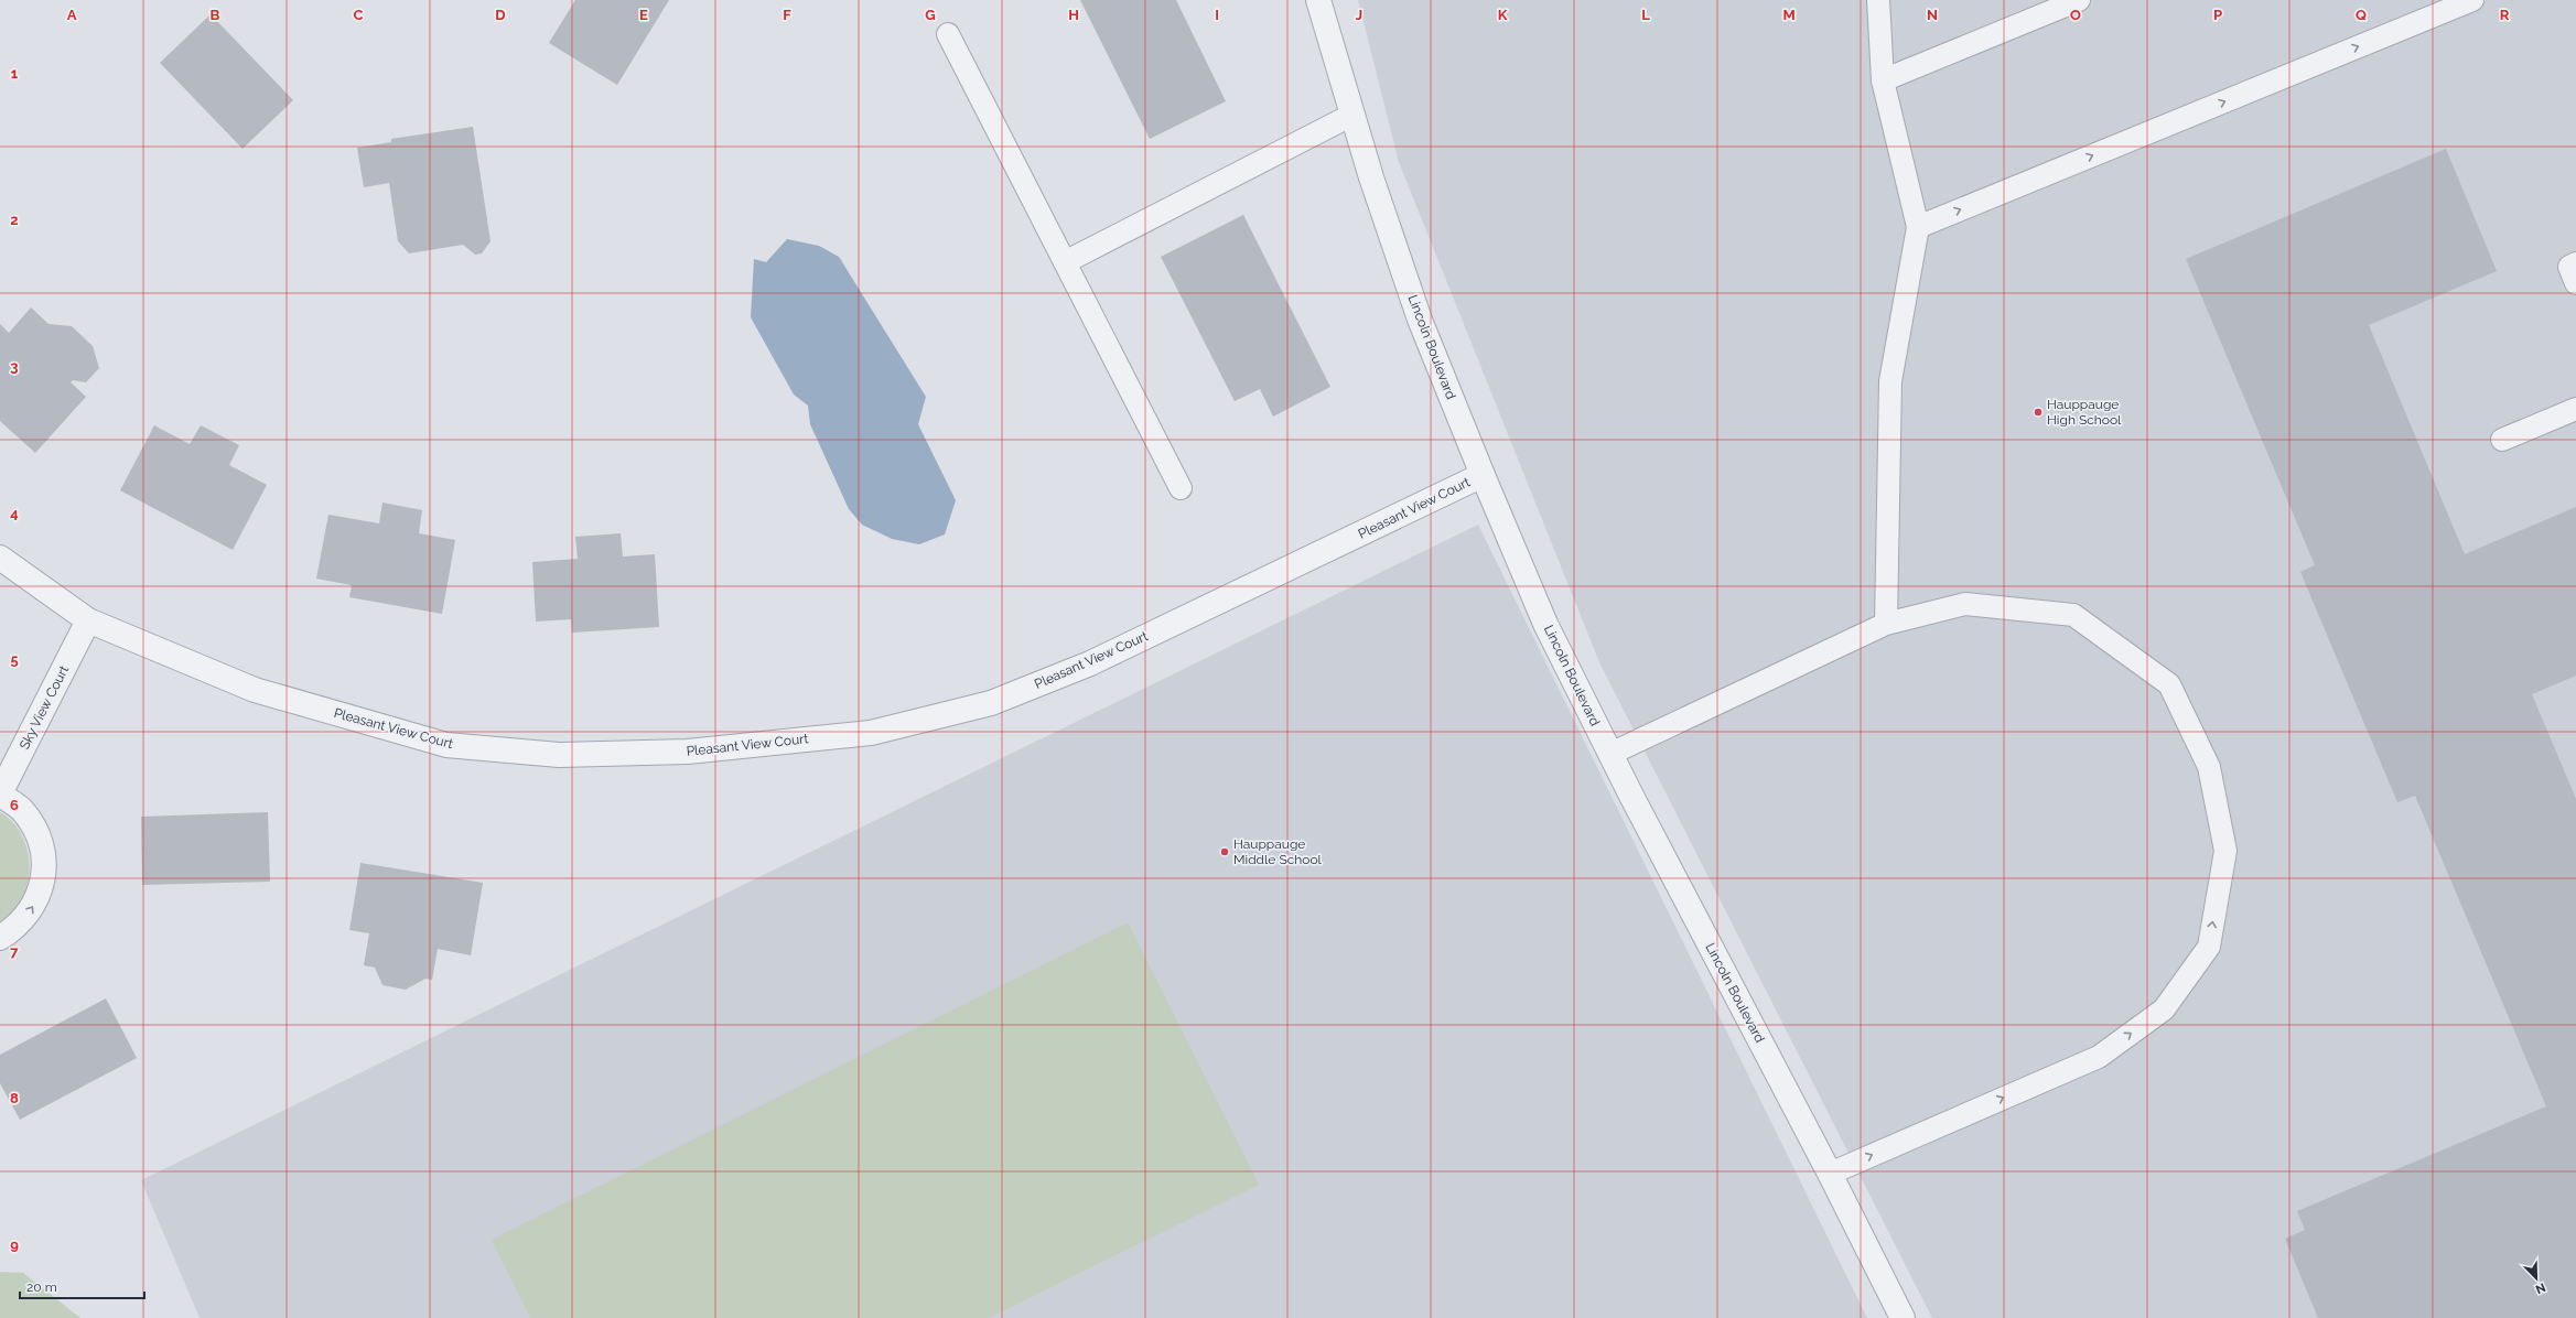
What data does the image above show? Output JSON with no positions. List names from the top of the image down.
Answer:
{
  "streets": {
    "street": ["Lincoln Boulevard", "Pleasant View Court", "Sky View Court"]
  },
  "crossings": [
    ["Lincoln Boulevard", "Pleasant View Court"],
    ["Pleasant View Court", "Sky View Court"]
  ],
  "one_way": ["Sky View Court"],
  "places": ["Hauppauge High School", "Hauppauge Middle School"],
  "scale_bar": "20 m",
  "north": "bottom right",
  "grid": {
    "columns": [
      "A",
      "B",
      "C",
      "D",
      "E",
      "F",
      "G",
      "H",
      "I",
      "J",
      "K",
      "L",
      "M",
      "N",
      "O",
      "P",
      "Q",
      "R"
    ],
    "rows": [
      "1",
      "2",
      "3",
      "4",
      "5",
      "6",
      "7",
      "8",
      "9"
    ]
  }
}
